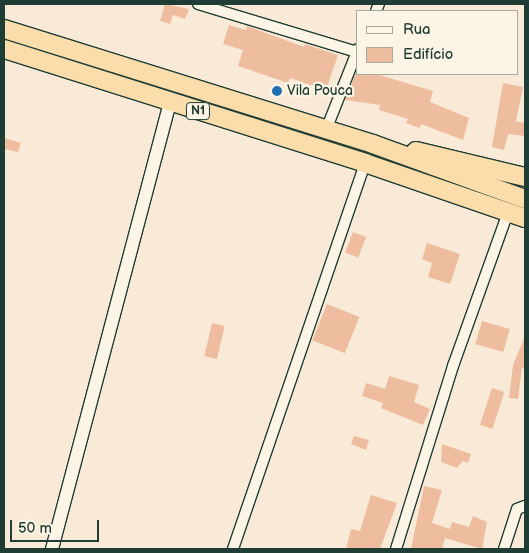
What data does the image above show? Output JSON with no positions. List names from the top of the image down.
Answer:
{
  "streets": {
    "highway": ["N1"]
  },
  "places": ["Vila Pouca"],
  "legend": ["Rua", "Edifício"],
  "scale_bar": "50 m"
}
